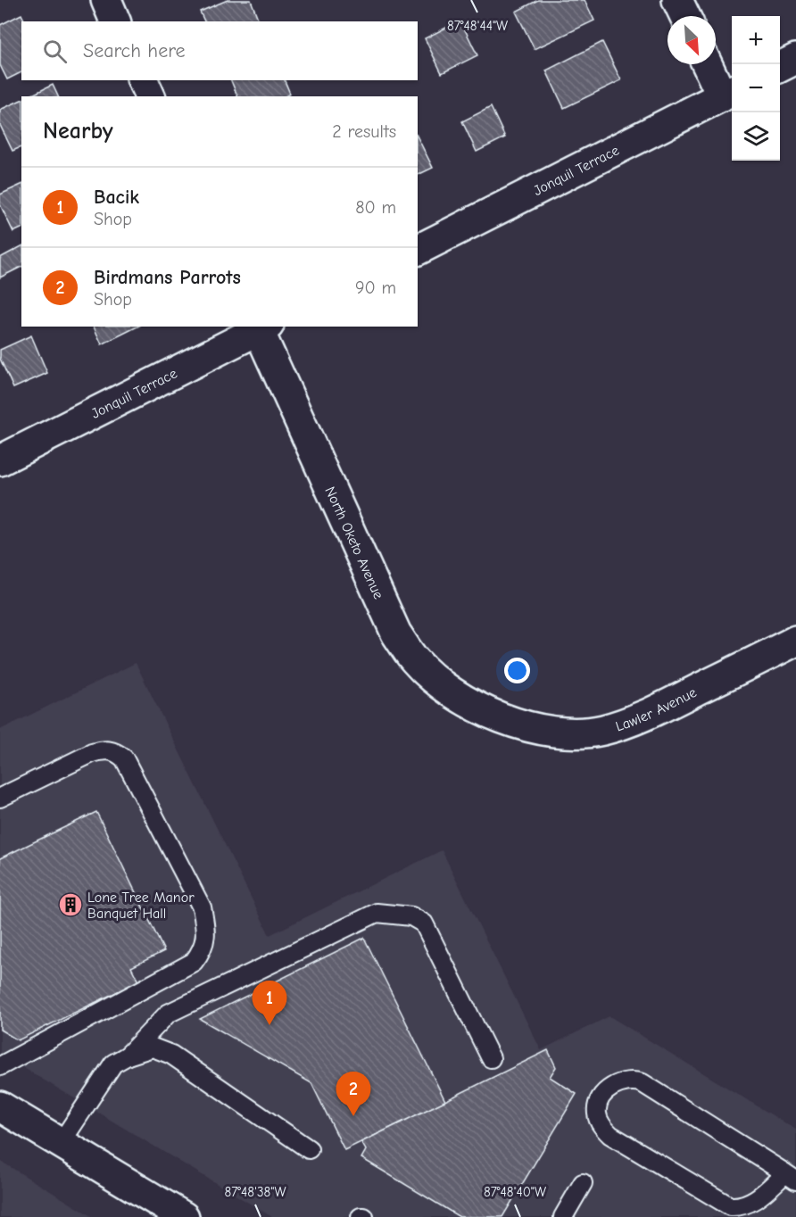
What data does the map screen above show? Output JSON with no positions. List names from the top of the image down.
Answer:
{
  "streets": {
    "street": ["Jonquil Terrace", "North Oketo Avenue", "Lawler Avenue"]
  },
  "crossings": [
    ["Jonquil Terrace", "North Oketo Avenue"],
    ["North Oketo Avenue", "Lawler Avenue"]
  ],
  "places": {
    "building": ["Lone Tree Manor Banquet Hall"]
  },
  "north": "bottom right",
  "page": {
    "map_buttons": ["+", "−"],
    "search": "Search here",
    "heading": ["Nearby", "2 results"],
    "list": [
      {
        "mark": "1",
        "name": "Bacik",
        "note": "Shop",
        "value": "80 m"
      },
      {
        "mark": "2",
        "name": "Birdmans Parrots",
        "note": "Shop",
        "value": "90 m"
      }
    ],
    "pins": ["1", "2"]
  },
  "coordinates": ["87°48'44\"W", "87°48'38\"W", "87°48'40\"W"]
}
